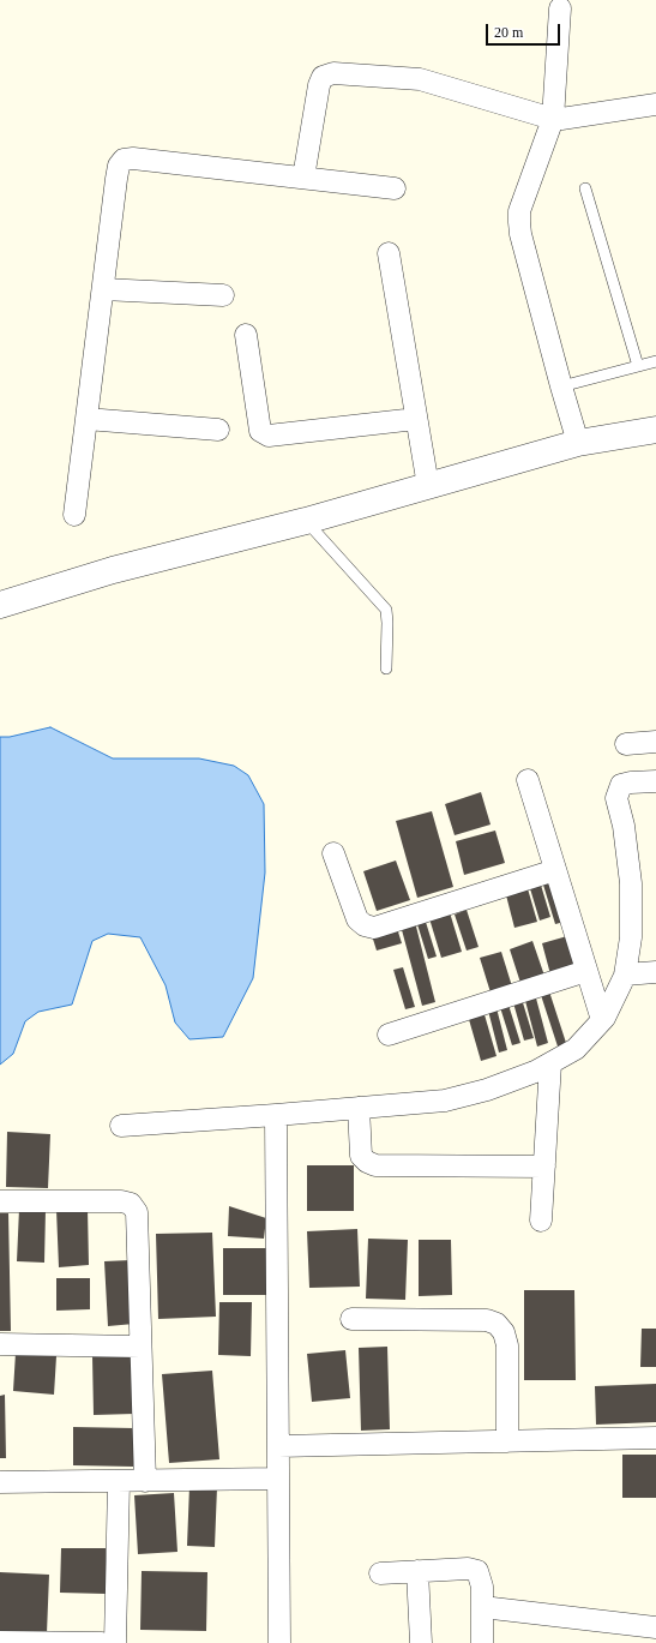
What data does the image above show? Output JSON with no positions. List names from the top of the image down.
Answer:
{
  "scale_bar": "20 m"
}
